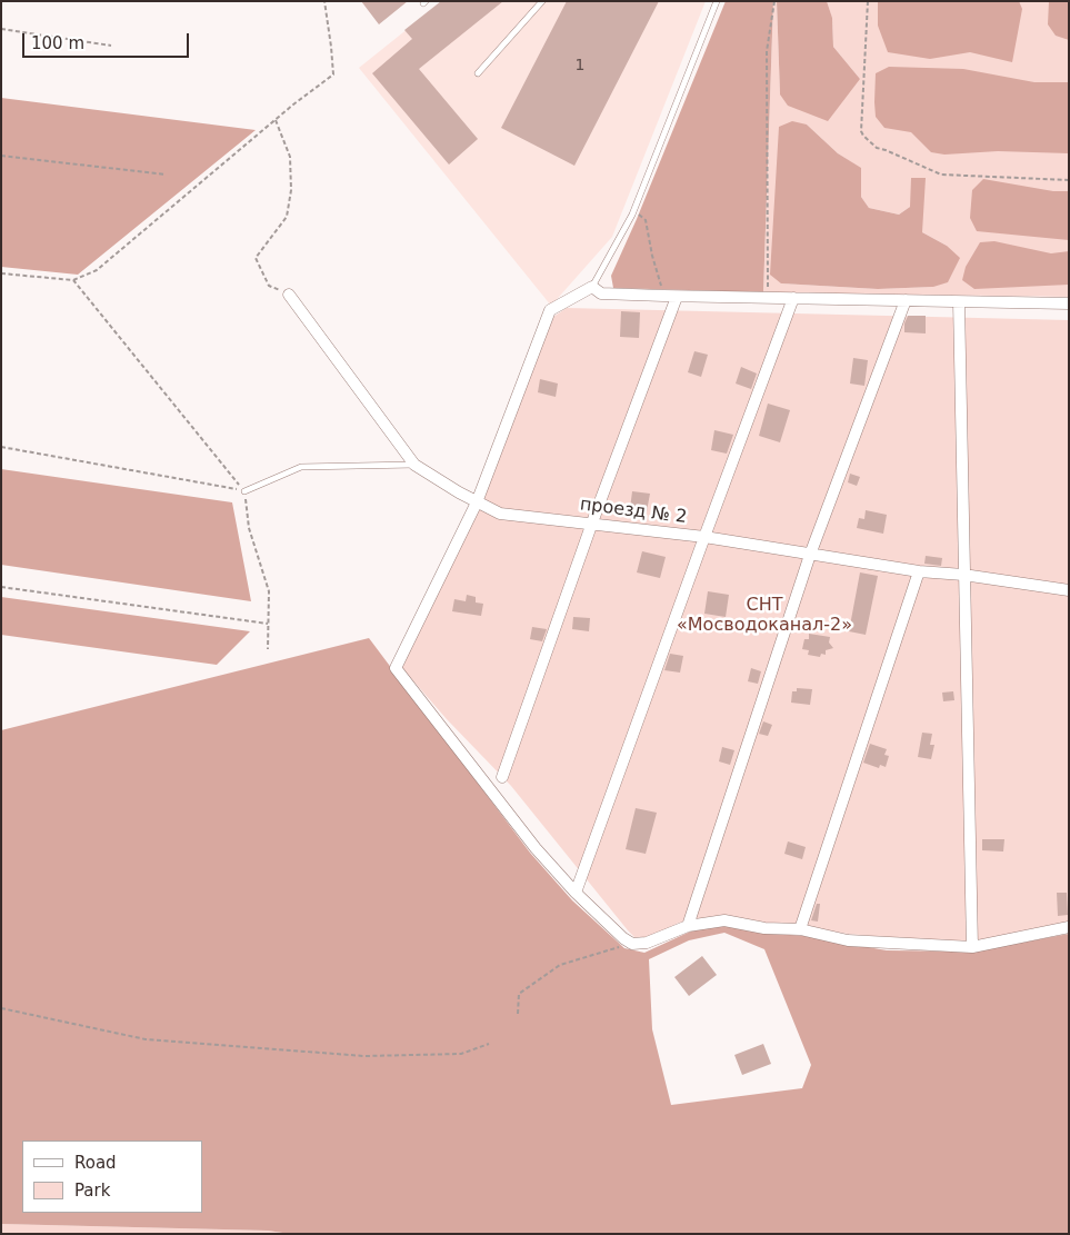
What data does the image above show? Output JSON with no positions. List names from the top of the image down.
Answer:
{
  "streets": {
    "street": ["проезд № 2"]
  },
  "parks": ["СНТ «Мосводоканал-2»"],
  "house_numbers": ["1"],
  "legend": ["Road", "Park"],
  "scale_bar": "100 m"
}
